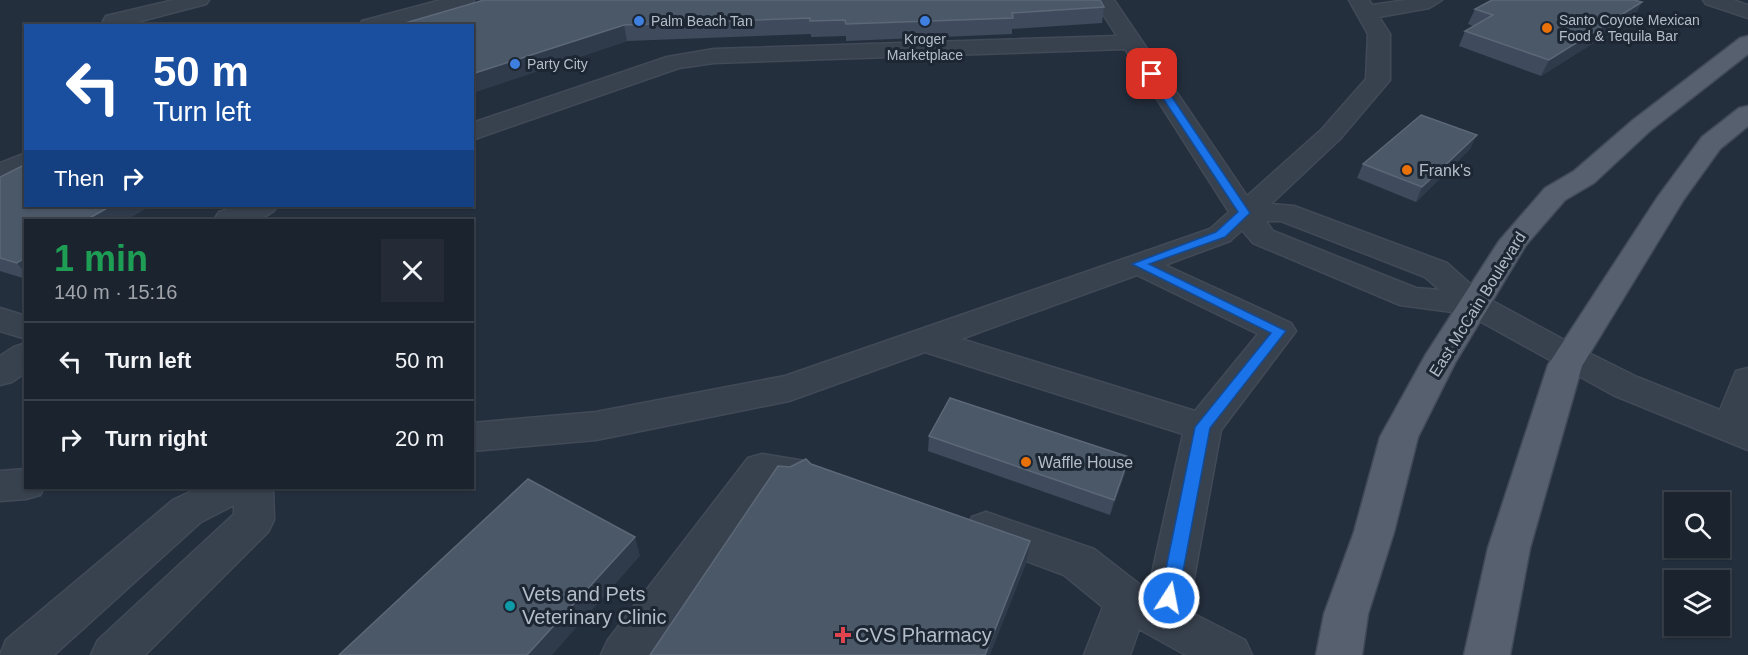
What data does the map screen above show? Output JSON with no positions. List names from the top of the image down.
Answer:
{
  "streets": {
    "main road": ["East McCain Boulevard"]
  },
  "places": {
    "other": [
      "Palm Beach Tan",
      "Kroger Marketplace",
      "Santo Coyote Mexican Food & Tequila Bar",
      "Party City",
      "Frank's",
      "Waffle House",
      "Vets and Pets Veterinary Clinic"
    ],
    "health": ["CVS Pharmacy"]
  },
  "page": {
    "turn": ["50 m", "Turn left"],
    "then": "Then",
    "heading": ["1 min", "140 m · 15:16"],
    "list": [
      {
        "name": "Turn left",
        "value": "50 m"
      },
      {
        "name": "Turn right",
        "value": "20 m"
      }
    ]
  }
}
